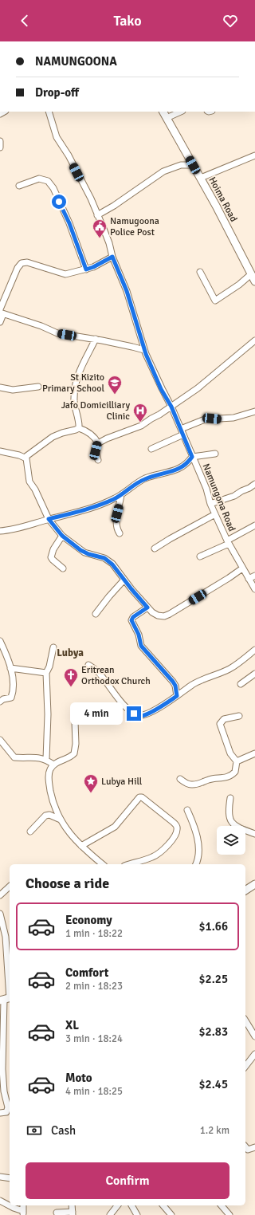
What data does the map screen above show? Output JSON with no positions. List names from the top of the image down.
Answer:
{
  "streets": {
    "main road": ["Hoima Road"],
    "street": ["Namungona Road"]
  },
  "districts": ["Lubya"],
  "places": {
    "public building": ["Namugoona Police Post"],
    "school or university": ["St Kizito Primary School"],
    "hospital": ["Jafo Domicilliary Clinic"],
    "church": ["Eritrean Orthodox Church"],
    "place": ["Lubya Hill"]
  },
  "page": {
    "header": "Tako",
    "banner": ["NAMUNGOONA", "Drop-off"],
    "bubble": "4 min",
    "heading": "Choose a ride",
    "list": [
      {
        "name": "Economy",
        "note": "1 min · 18:22",
        "value": "$1.66"
      },
      {
        "name": "Comfort",
        "note": "2 min · 18:23",
        "value": "$2.25"
      },
      {
        "name": "XL",
        "note": "3 min · 18:24",
        "value": "$2.83"
      },
      {
        "name": "Moto",
        "note": "4 min · 18:25",
        "value": "$2.45"
      }
    ],
    "pay": ["Cash", "1.2 km"],
    "buttons": "Confirm"
  }
}
